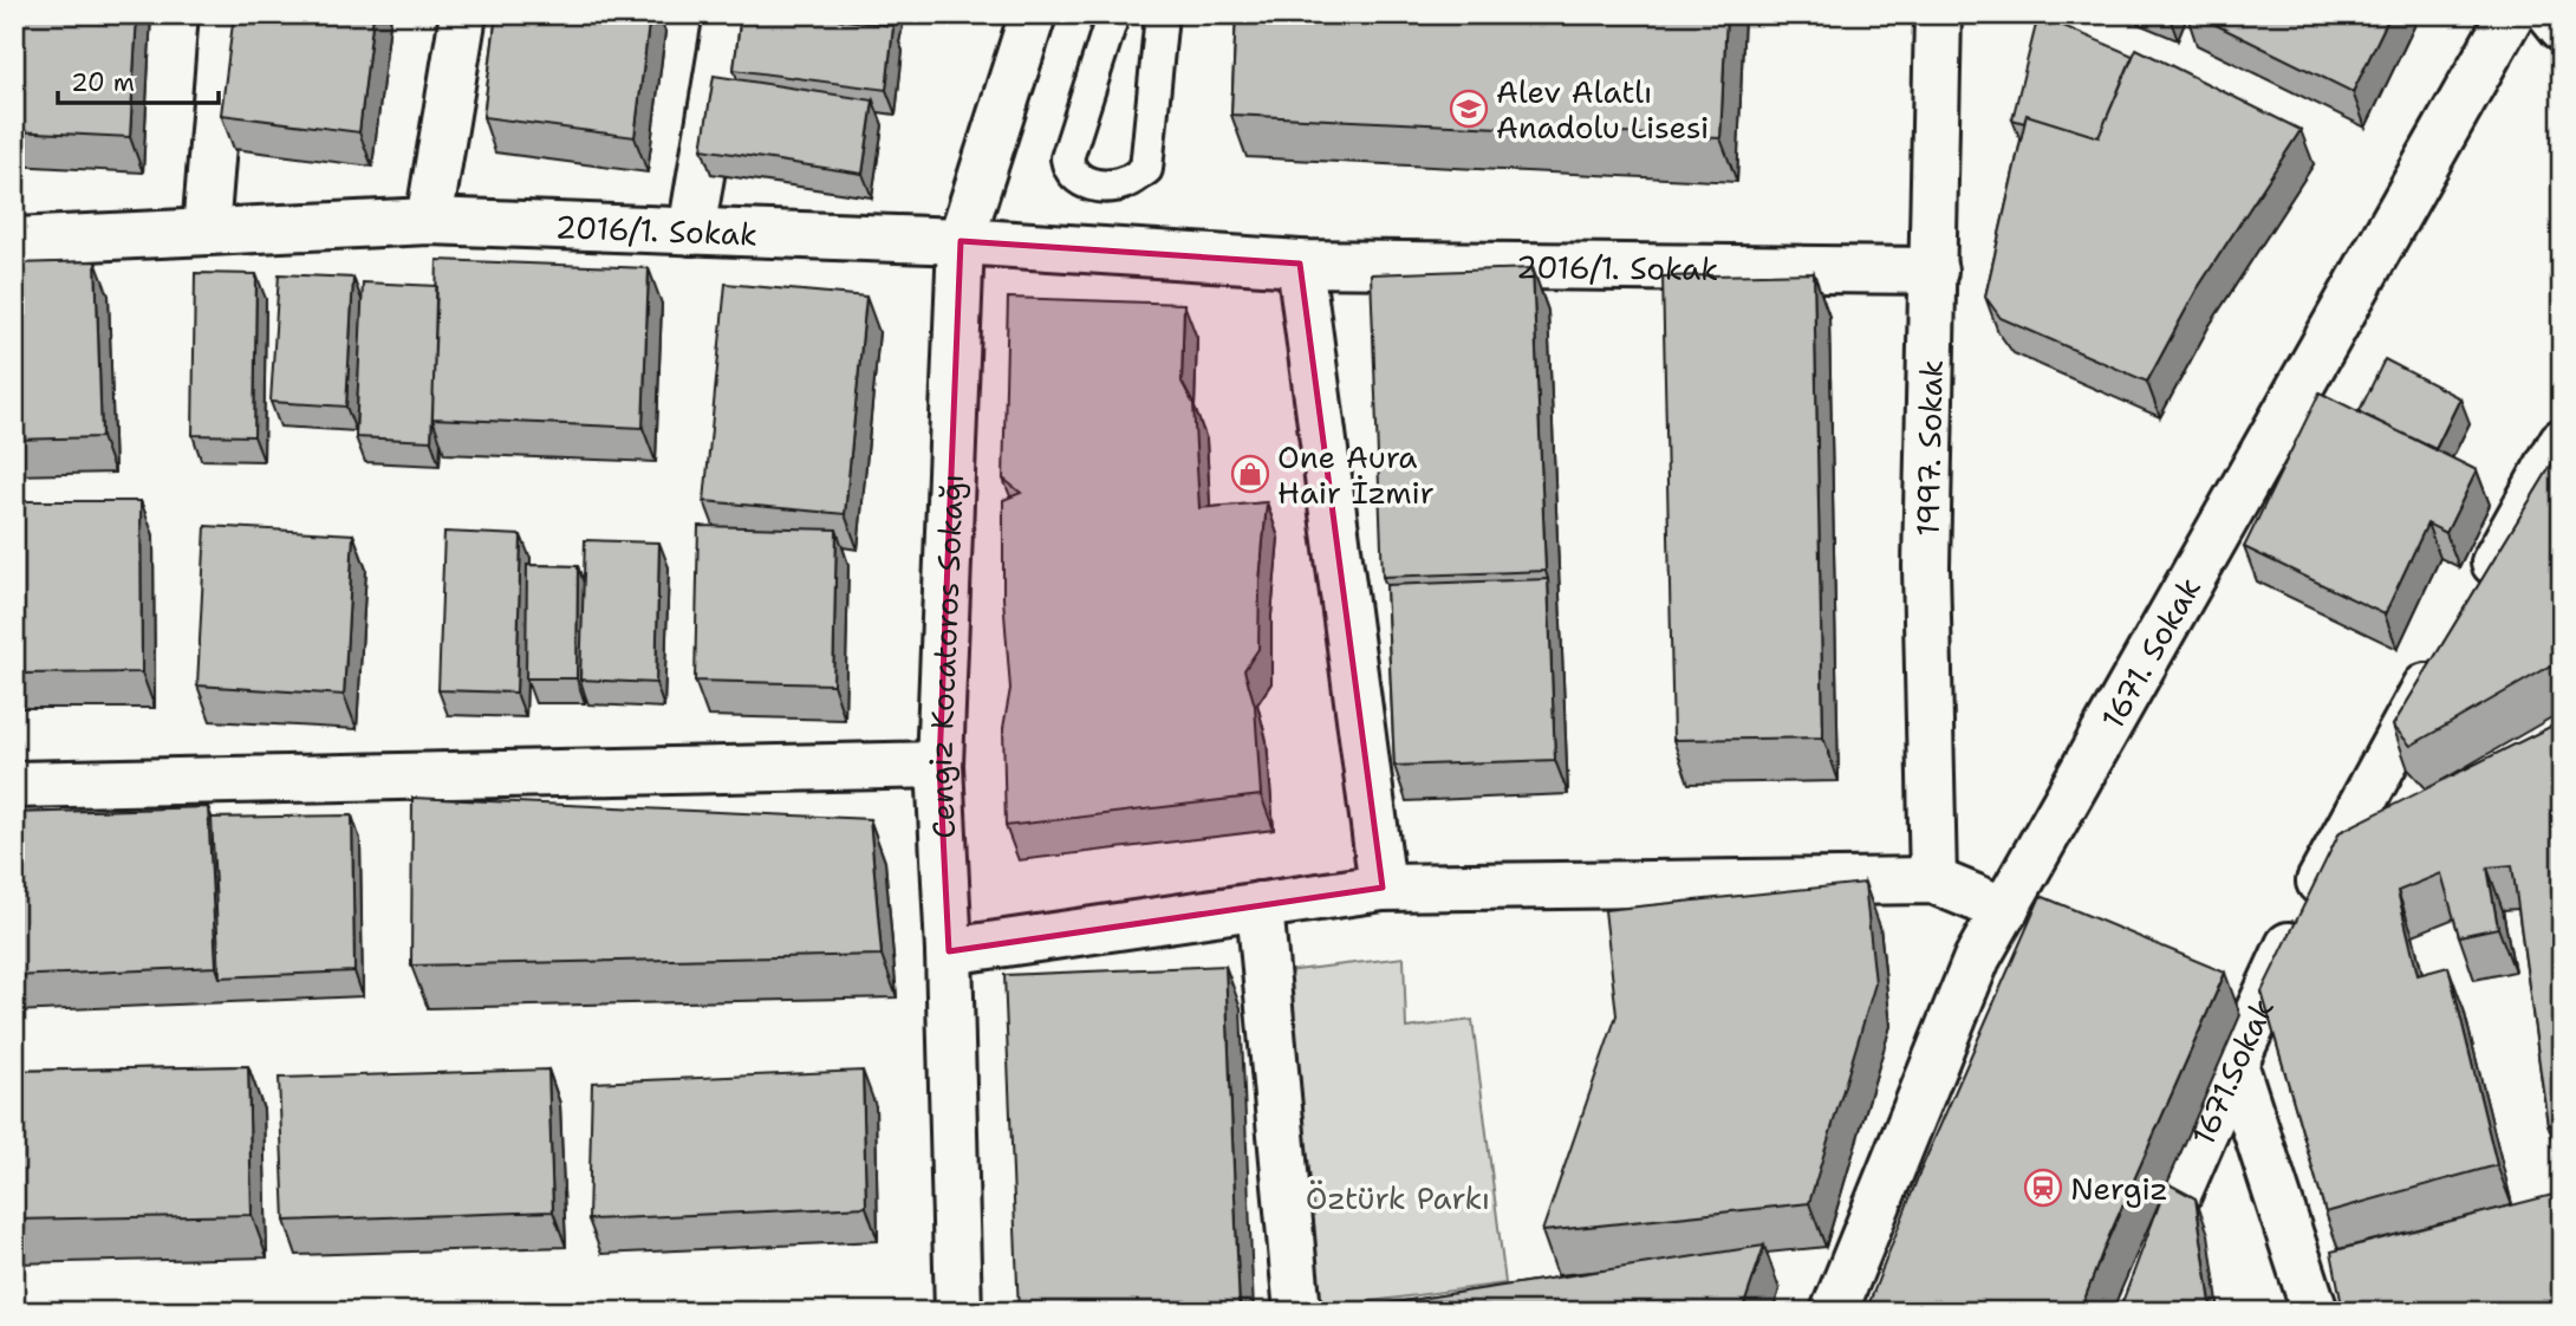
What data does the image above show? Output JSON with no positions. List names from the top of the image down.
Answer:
{
  "streets": {
    "street": [
      "2016/1. Sokak",
      "1997. Sokak",
      "1671. Sokak",
      "Cengiz Kocatoros Sokağı",
      "1671.Sokak"
    ]
  },
  "crossings": [
    ["2016/1. Sokak", "1997. Sokak"],
    ["2016/1. Sokak", "Cengiz Kocatoros Sokağı"]
  ],
  "parks": ["Öztürk Parkı"],
  "places": {
    "school or university": ["Alev Alatlı Anadolu Lisesi"],
    "shop": ["One Aura Hair İzmir"],
    "station": ["Nergiz"]
  },
  "scale_bar": "20 m"
}
